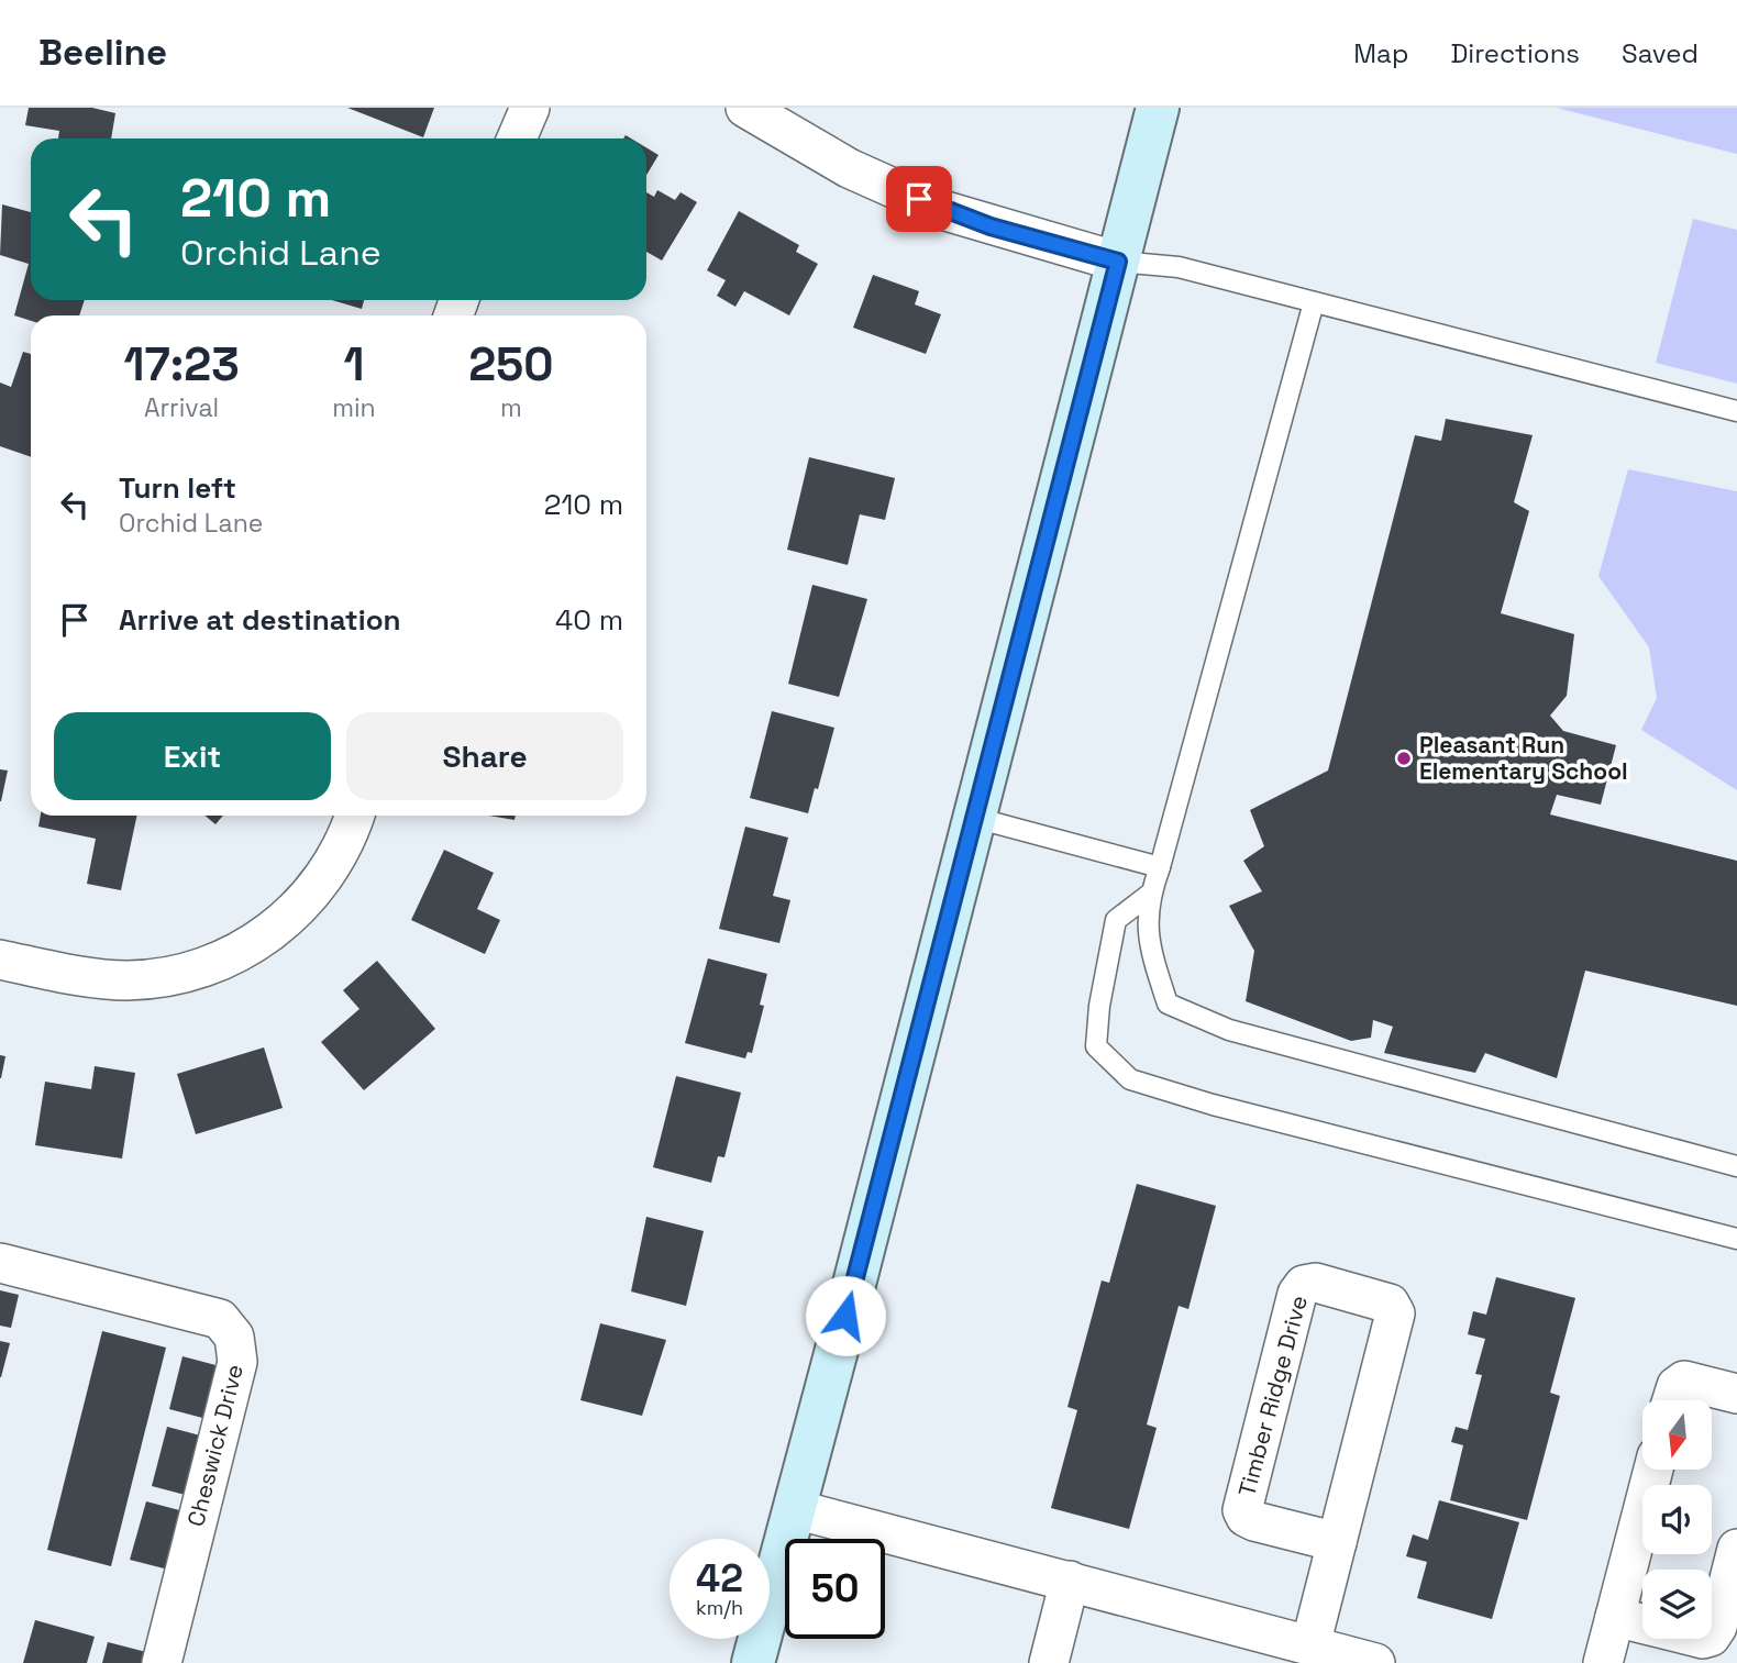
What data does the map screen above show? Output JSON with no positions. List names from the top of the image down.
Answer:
{
  "streets": {
    "street": ["Timber Ridge Drive", "Cheswick Drive"]
  },
  "places": ["Pleasant Run Elementary School"],
  "north": "bottom",
  "page": {
    "header": "Beeline",
    "nav": ["Map", "Directions", "Saved"],
    "turn": ["210 m", "Orchid Lane"],
    "eta": [
      "17:23",
      "Arrival",
      "1",
      "min",
      "250",
      "m"
    ],
    "list": [
      {
        "name": "Turn left",
        "note": "Orchid Lane",
        "value": "210 m"
      },
      {
        "name": "Arrive at destination",
        "value": "40 m"
      }
    ],
    "buttons": ["Exit", "Share"],
    "speed": "42 km/h",
    "limit": "50"
  }
}
